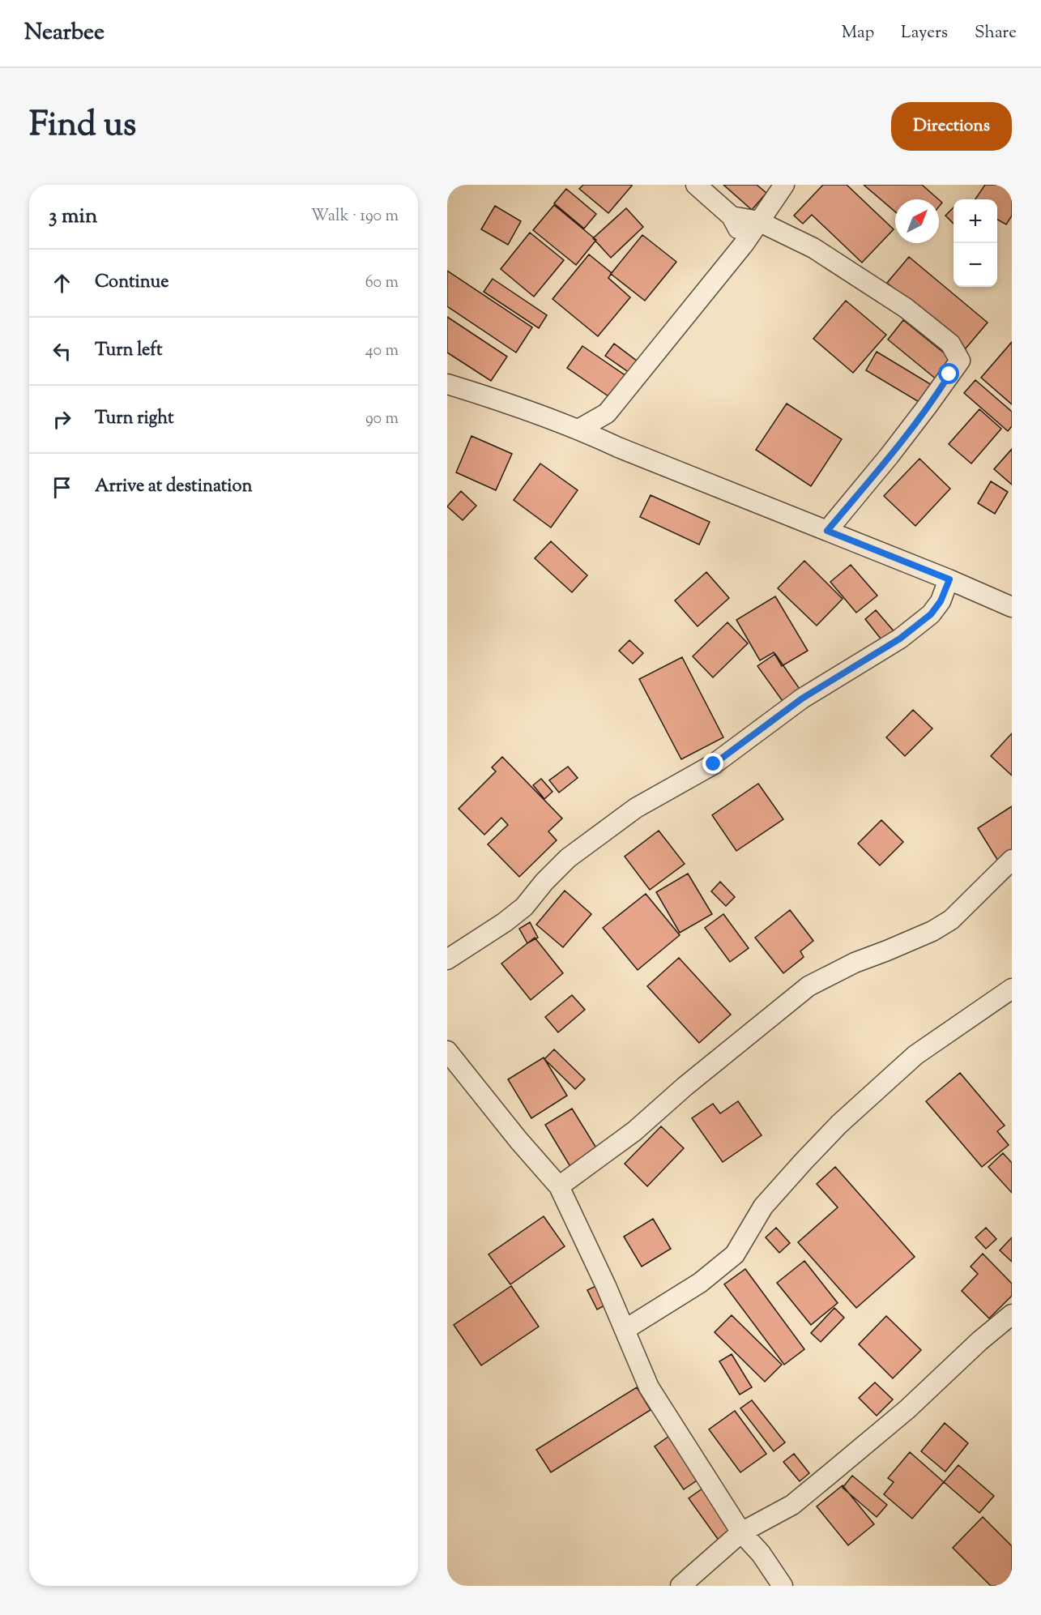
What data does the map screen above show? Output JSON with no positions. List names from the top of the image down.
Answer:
{
  "north": "top right",
  "page": {
    "header": "Nearbee",
    "nav": ["Map", "Layers", "Share"],
    "title": "Find us",
    "buttons": "Directions",
    "heading": ["3 min", "Walk · 190 m"],
    "map_buttons": ["+", "−"],
    "list": [
      ["Continue", "60 m"],
      ["Turn left", "40 m"],
      ["Turn right", "90 m"],
      "Arrive at destination"
    ]
  }
}
